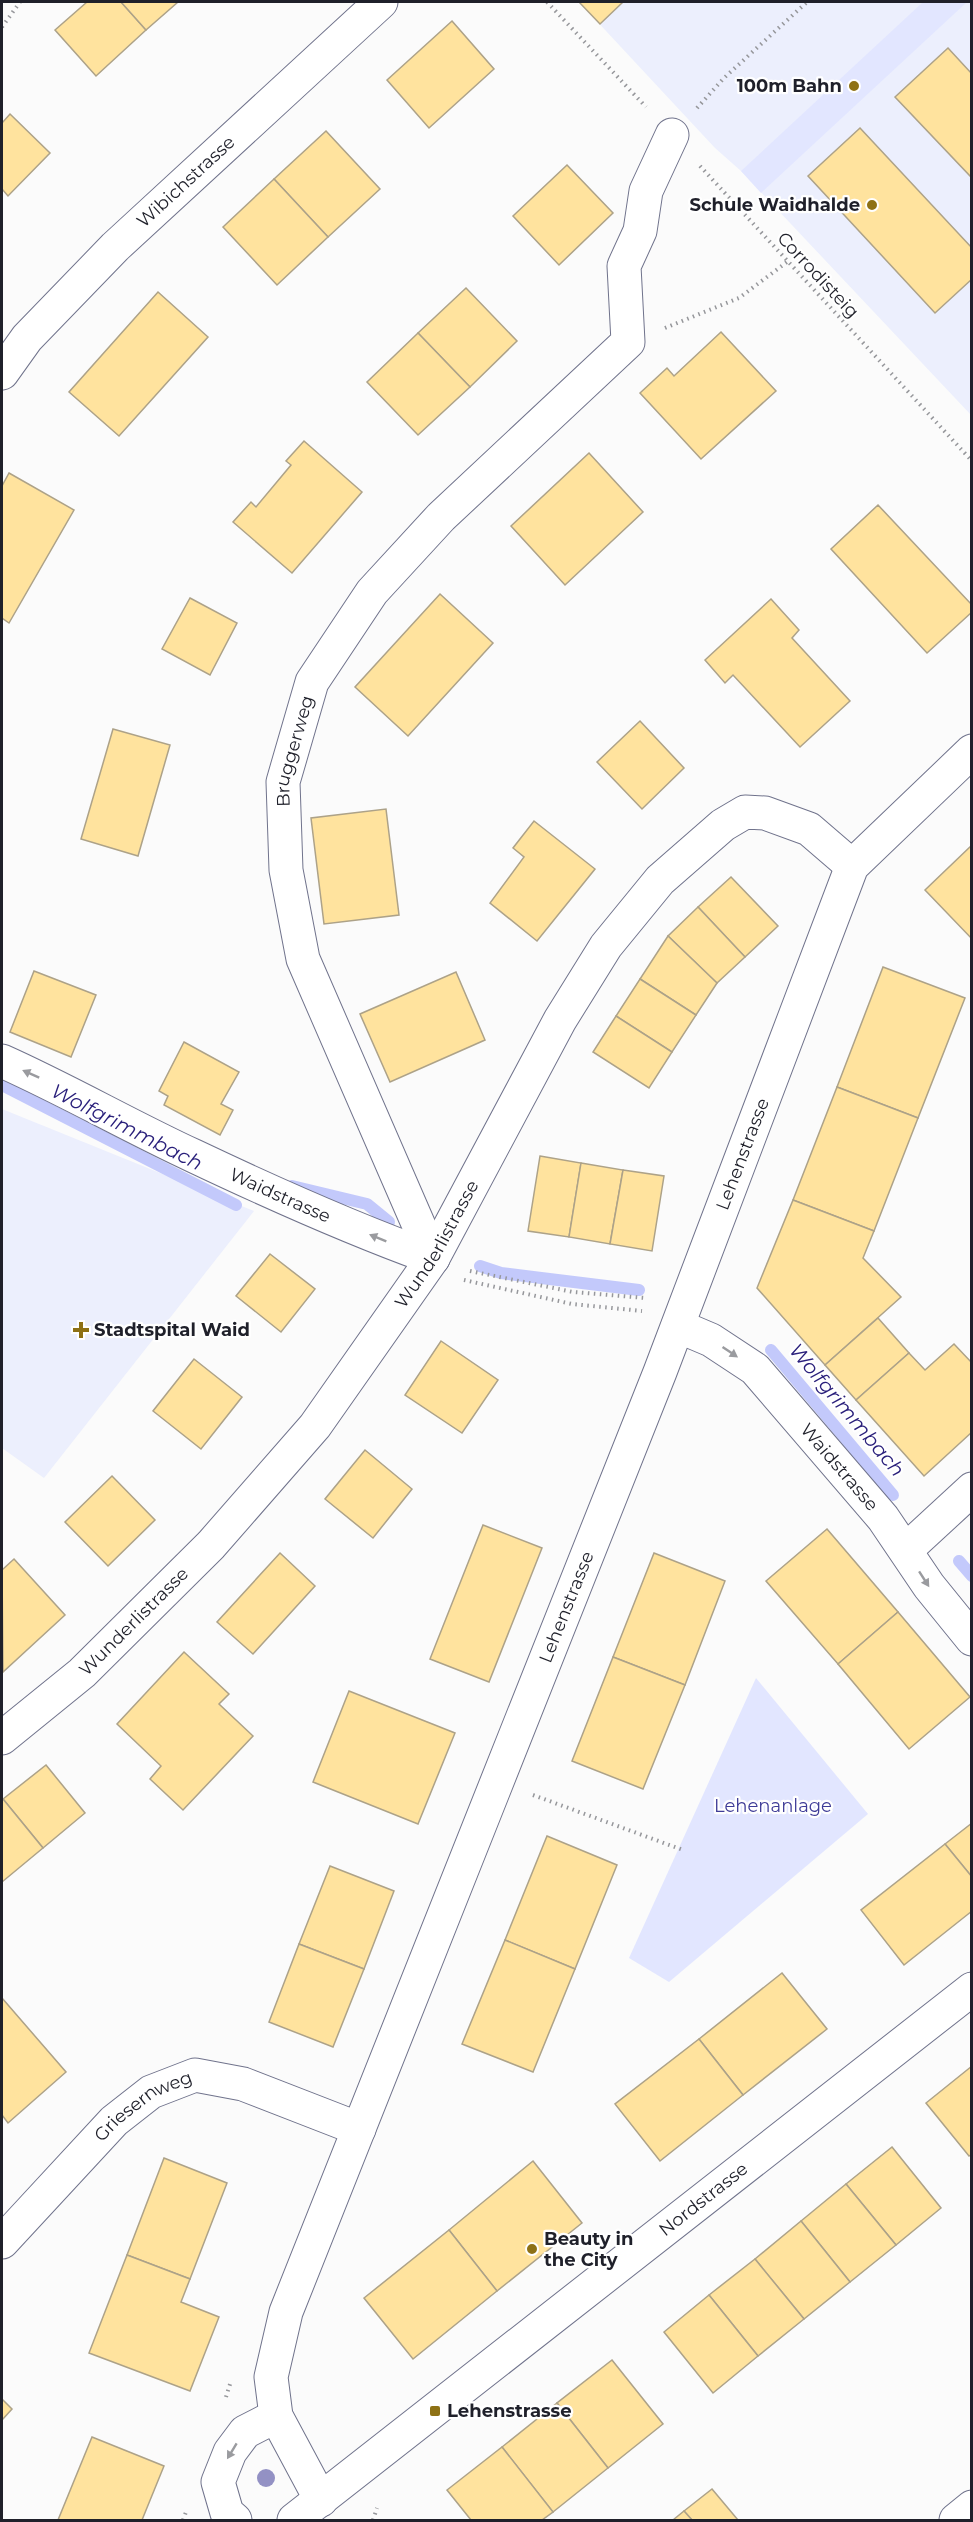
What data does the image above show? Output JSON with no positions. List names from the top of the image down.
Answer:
{
  "streets": {
    "street": [
      "Wibichstrasse",
      "Bruggerweg",
      "Lehenstrasse",
      "Waidstrasse",
      "Wunderlistrasse",
      "Griesernweg",
      "Nordstrasse"
    ],
    "path": ["Corrodisteig"]
  },
  "crossings": [
    ["Bruggerweg", "Waidstrasse"],
    ["Bruggerweg", "Wunderlistrasse"],
    ["Lehenstrasse", "Waidstrasse"],
    ["Lehenstrasse", "Wunderlistrasse"],
    ["Lehenstrasse", "Griesernweg"],
    ["Lehenstrasse", "Nordstrasse"],
    ["Waidstrasse", "Wunderlistrasse"]
  ],
  "water": ["Wolfgrimmbach"],
  "parks": ["Lehenanlage"],
  "places": {
    "other": ["100m Bahn", "Schule Waidhalde", "Beauty in the City"],
    "health": ["Stadtspital Waid"],
    "transit": ["Lehenstrasse"]
  }
}
